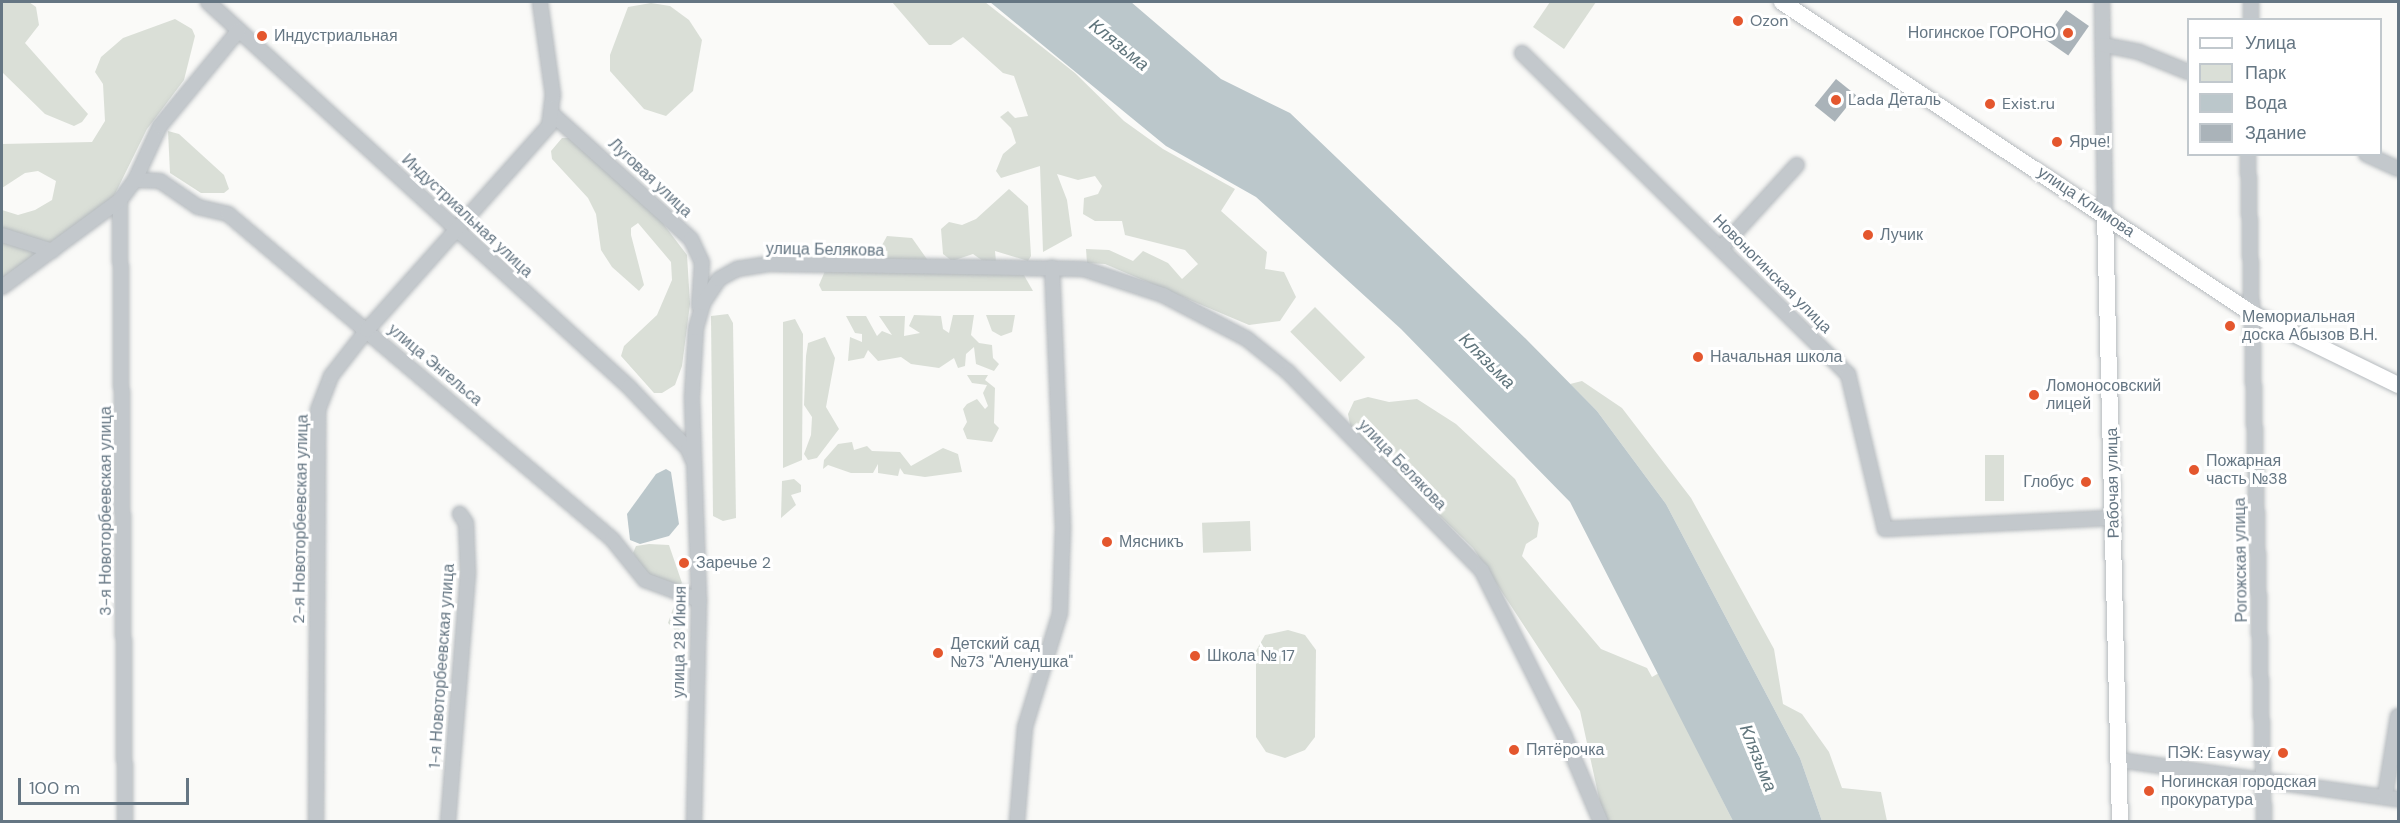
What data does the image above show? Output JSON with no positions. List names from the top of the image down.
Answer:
{
  "streets": {
    "main road": ["улица Климова", "Рабочая улица"],
    "street": [
      "Луговая улица",
      "Индустриальная улица",
      "улица Белякова",
      "Новоногинская улица",
      "улица Энгельса",
      "3-я Новоторбеевская улица",
      "2-я Новоторбеевская улица",
      "Рогожская улица",
      "улица 28 Июня",
      "1-я Новоторбеевская улица"
    ]
  },
  "crossings": [
    ["Луговая улица", "улица Белякова"],
    ["улица Климова", "Рабочая улица"],
    ["улица Климова", "Рогожская улица"],
    ["Индустриальная улица", "улица Белякова"],
    ["Индустриальная улица", "2-я Новоторбеевская улица"],
    ["Индустриальная улица", "улица 28 Июня"],
    ["улица Белякова", "улица 28 Июня"],
    ["Новоногинская улица", "Рабочая улица"],
    ["улица Энгельса", "2-я Новоторбеевская улица"],
    ["улица Энгельса", "улица 28 Июня"]
  ],
  "water": ["Клязьма"],
  "places": [
    "Ozon",
    "Ногинское ГОРОНО",
    "Индустриальная",
    "Lada Деталь",
    "Exist.ru",
    "Ярче!",
    "Лучик",
    "Мемориальная доска Абызов В.Н.",
    "Начальная школа",
    "Ломоносовский лицей",
    "Пожарная часть №38",
    "Глобус",
    "Мясникъ",
    "Заречье 2",
    "Детский сад №73 \"Аленушка\"",
    "Школа № 17",
    "Пятёрочка",
    "ПЭК: Easyway",
    "Ногинская городская прокуратура"
  ],
  "legend": [
    "Улица",
    "Парк",
    "Вода",
    "Здание"
  ],
  "scale_bar": "100 m"
}
